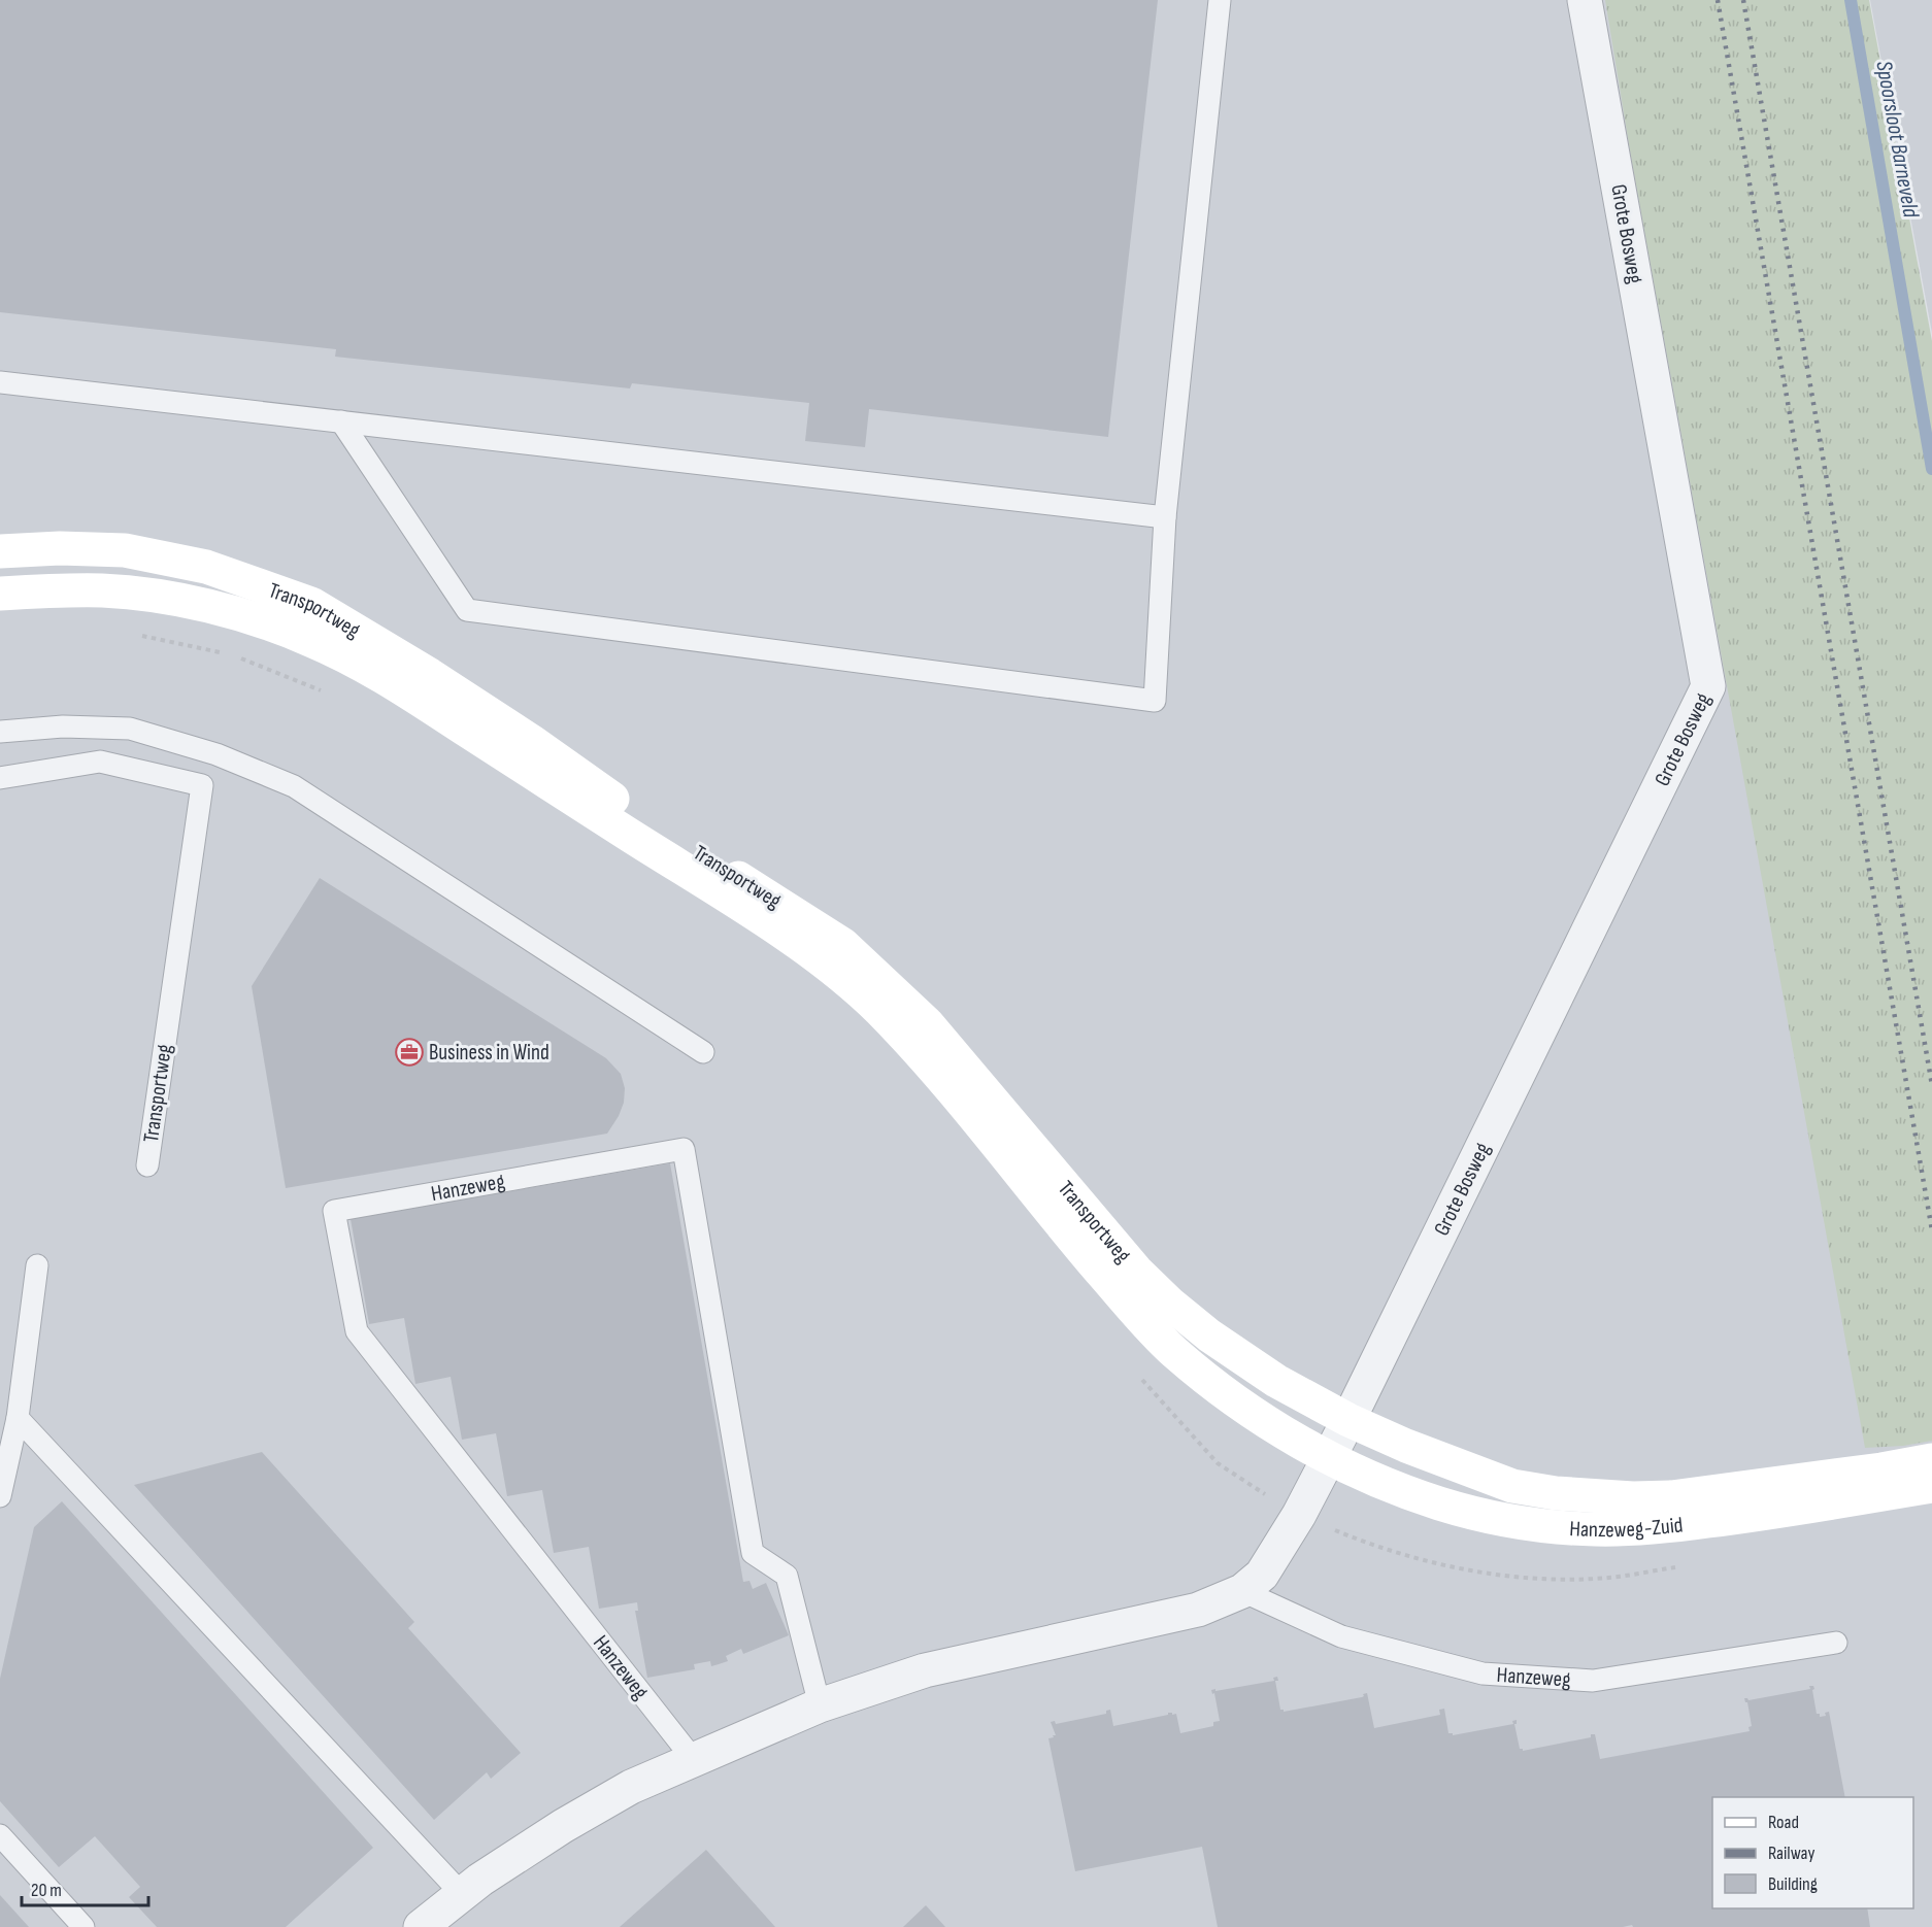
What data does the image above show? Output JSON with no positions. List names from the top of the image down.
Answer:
{
  "streets": {
    "street": ["Grote Bosweg", "Transportweg", "Hanzeweg-Zuid"],
    "lane": ["Hanzeweg"]
  },
  "crossings": [
    ["Grote Bosweg", "Transportweg"],
    ["Grote Bosweg", "Hanzeweg-Zuid"],
    ["Transportweg", "Hanzeweg-Zuid"]
  ],
  "water": ["Spoorsloot Barneveld"],
  "places": {
    "office": ["Business in Wind"]
  },
  "legend": ["Road", "Railway", "Building"],
  "scale_bar": "20 m"
}
